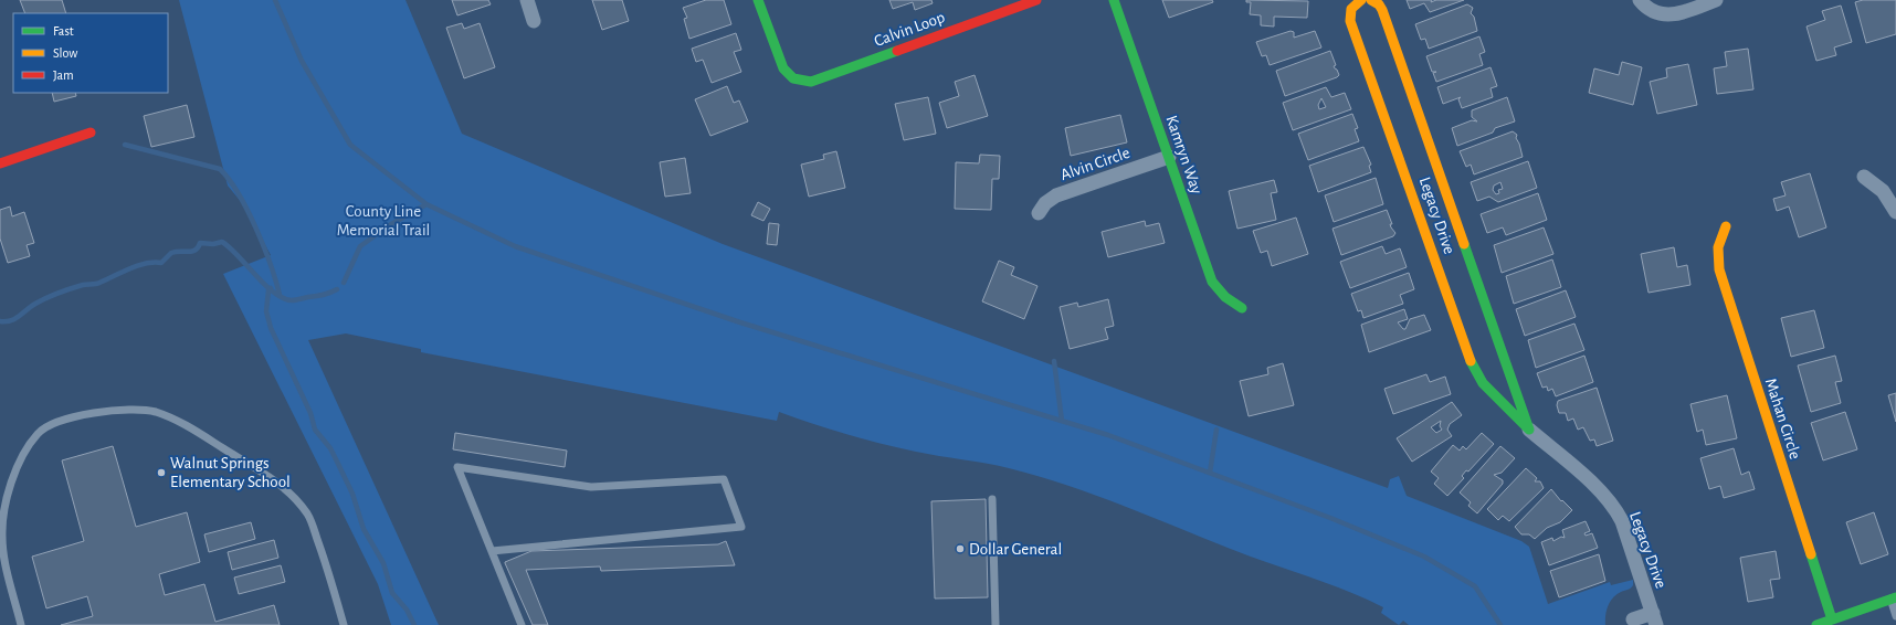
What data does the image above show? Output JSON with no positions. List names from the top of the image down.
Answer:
{
  "streets": {
    "street": [
      "Calvin Loop",
      "Kamryn Way",
      "Alvin Circle",
      "Legacy Drive",
      "Mahan Circle"
    ]
  },
  "crossings": [
    ["Kamryn Way", "Alvin Circle"]
  ],
  "parks": ["County Line Memorial Trail"],
  "places": ["Walnut Springs Elementary School", "Dollar General"],
  "legend": ["Fast", "Slow", "Jam"]
}
